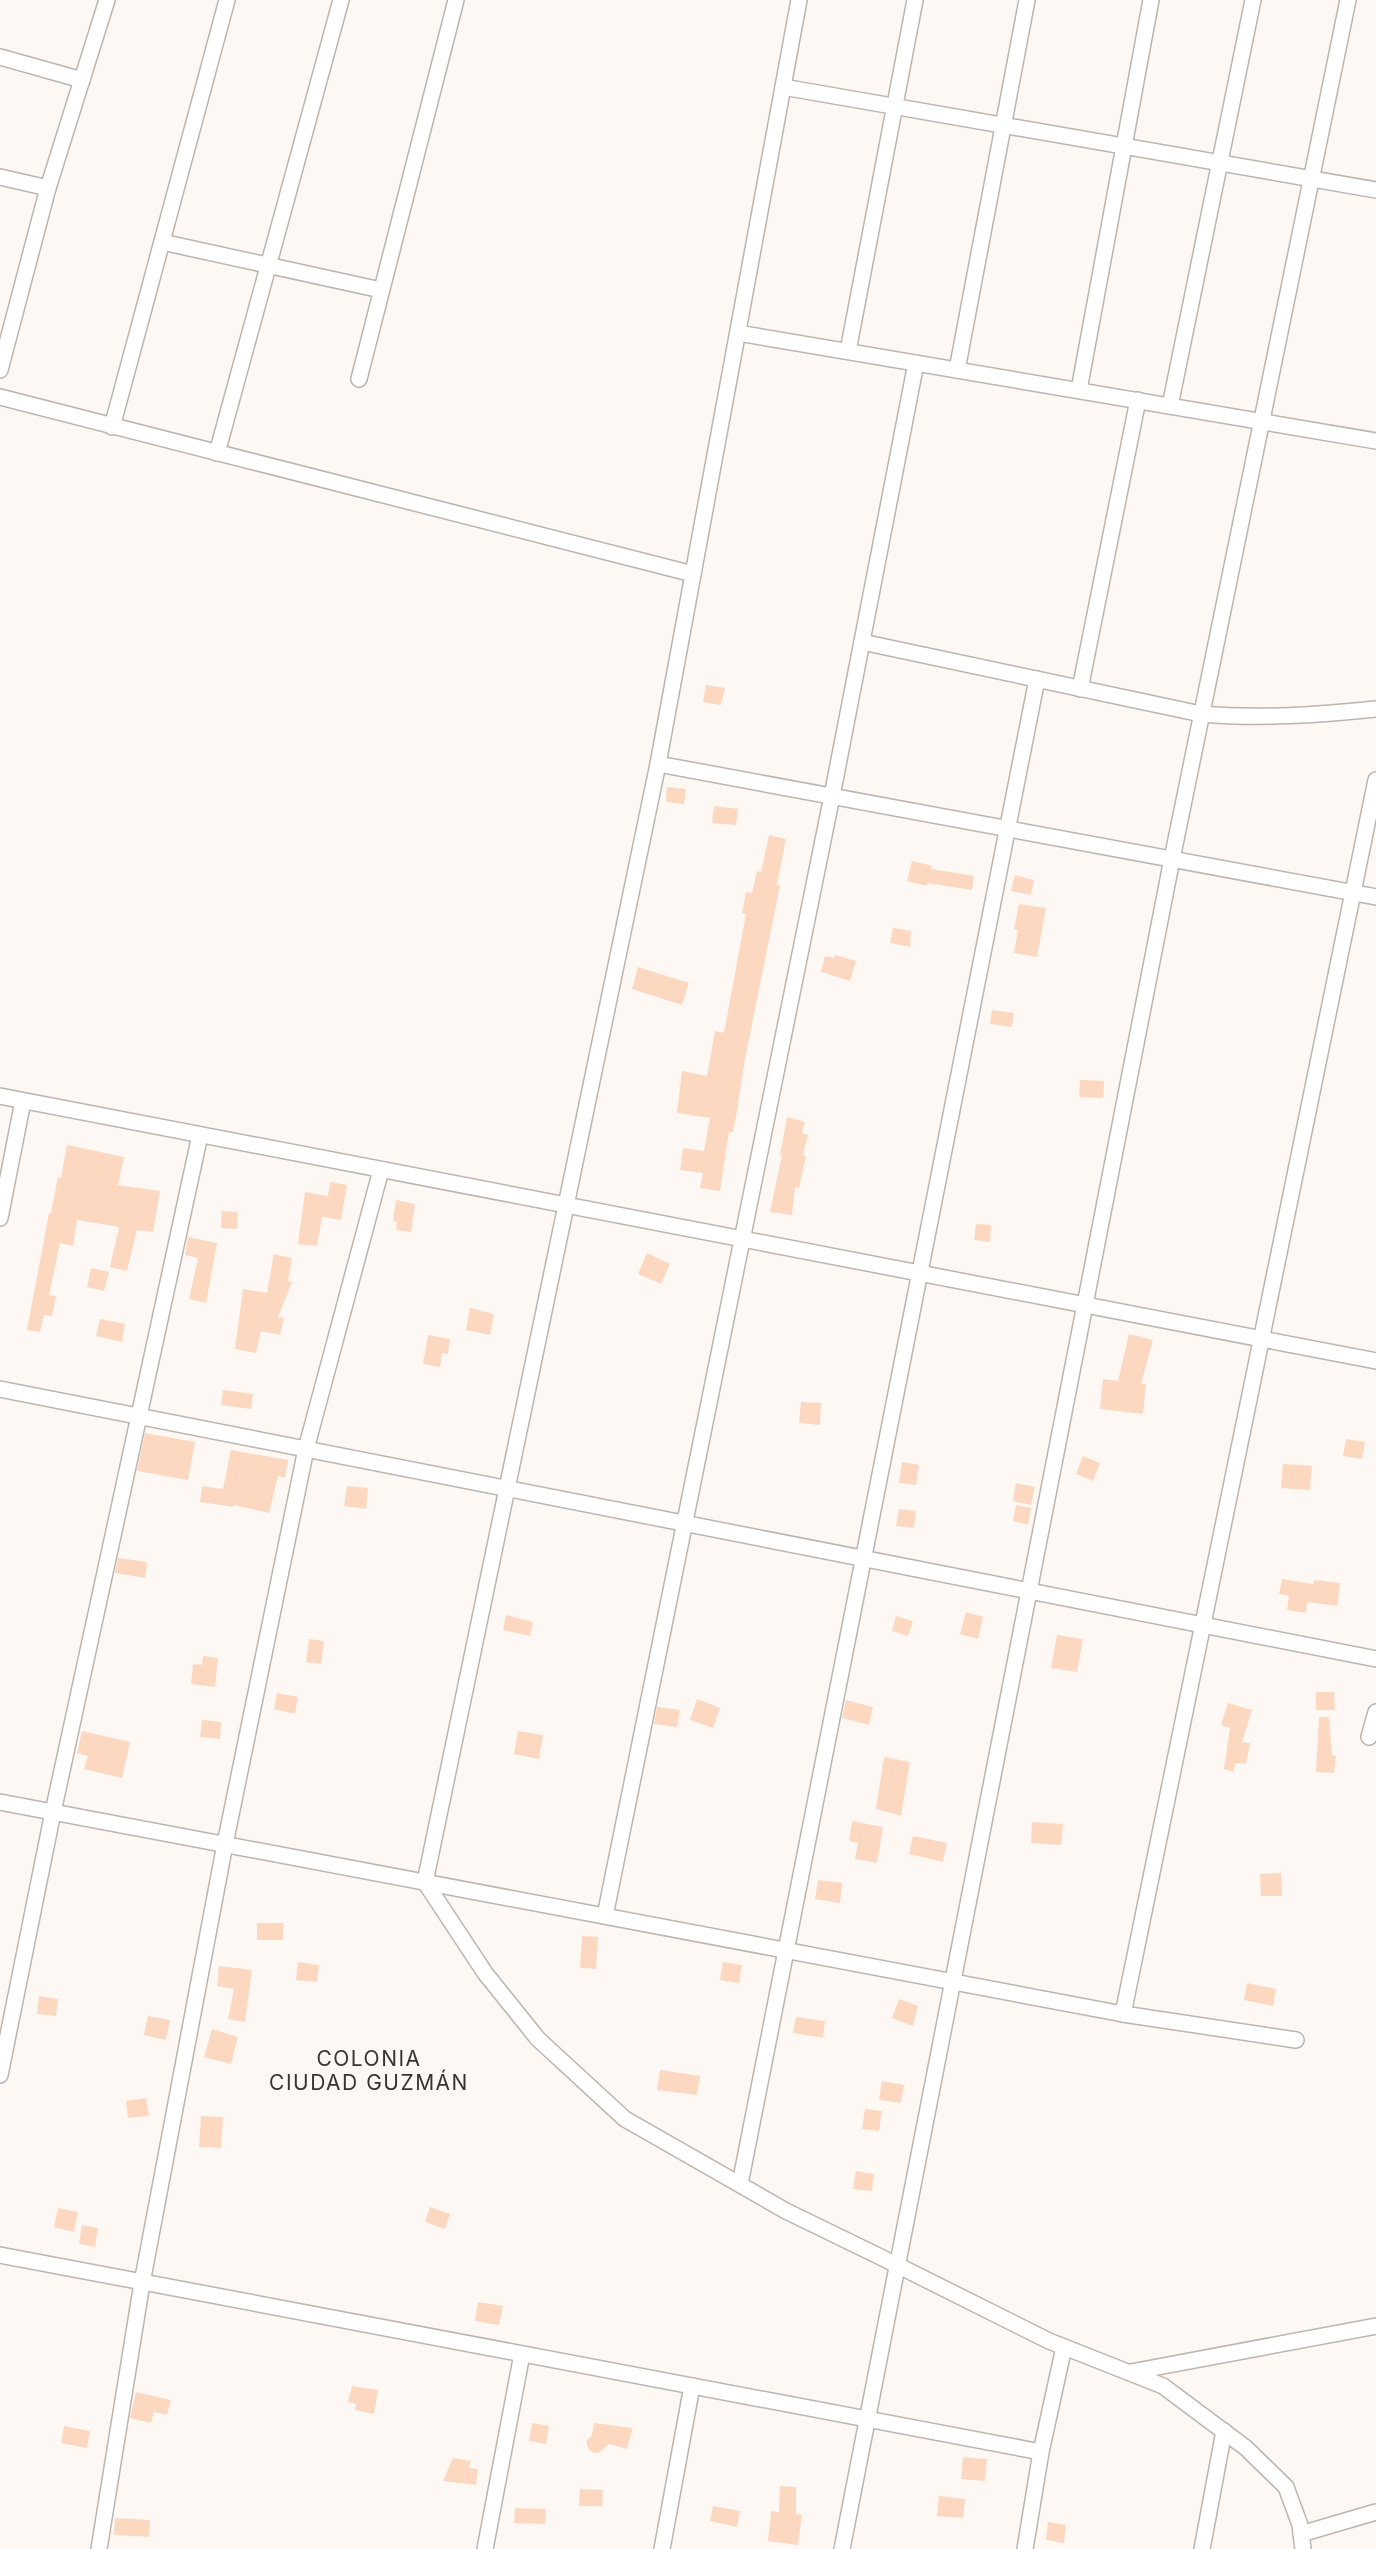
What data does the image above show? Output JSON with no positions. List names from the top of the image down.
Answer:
{
  "districts": ["COLONIA CIUDAD GUZMÁN"]
}
